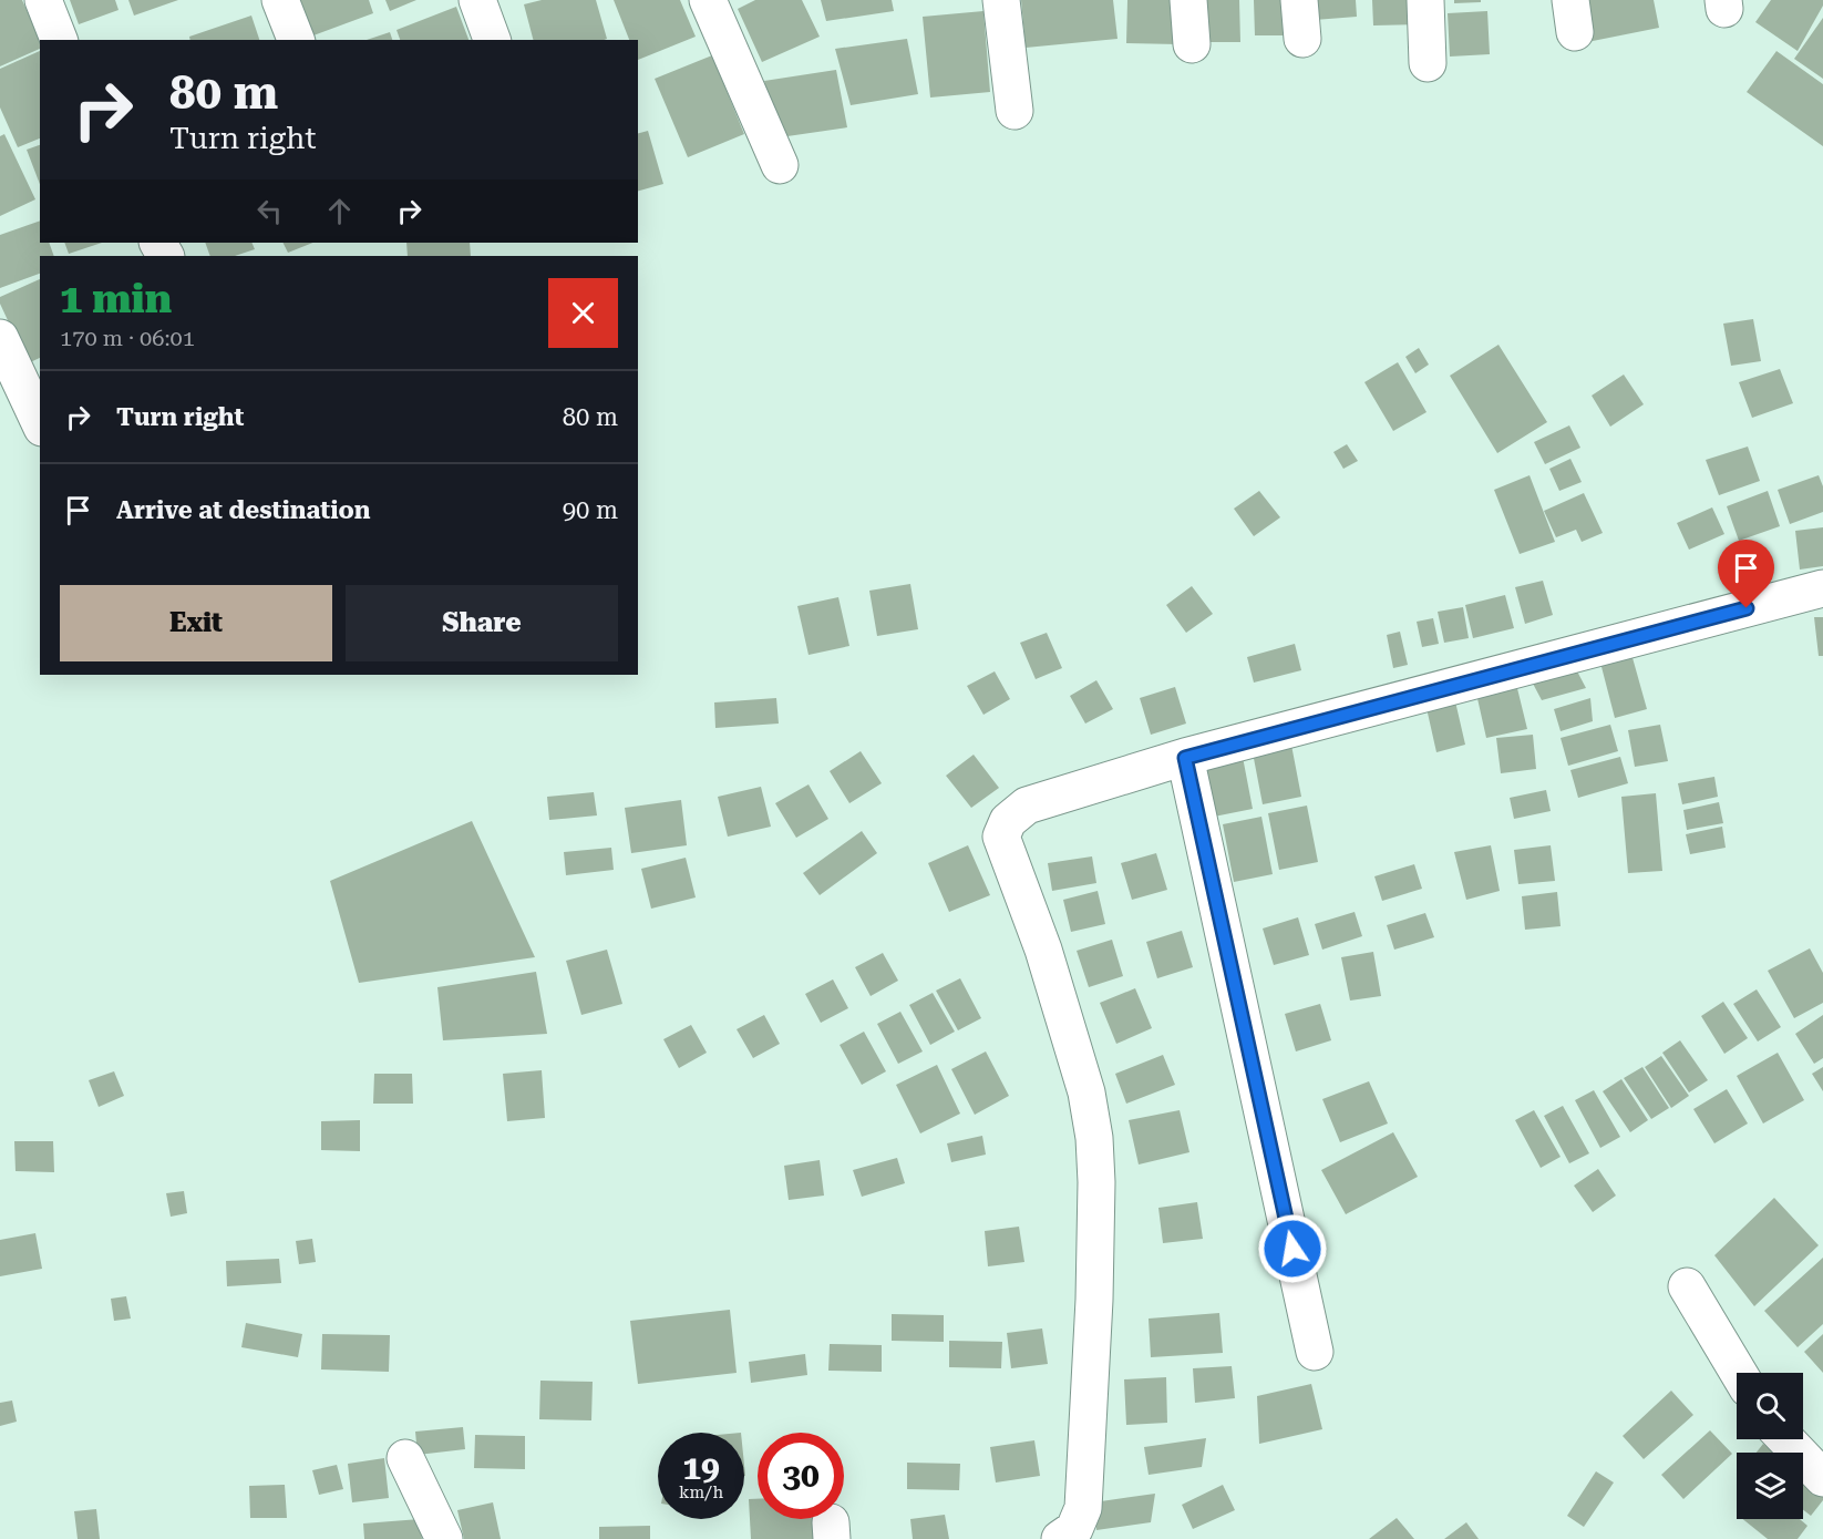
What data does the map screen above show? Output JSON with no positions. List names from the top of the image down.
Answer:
{
  "page": {
    "turn": ["80 m", "Turn right"],
    "heading": ["1 min", "170 m · 06:01"],
    "list": [
      {
        "name": "Turn right",
        "value": "80 m"
      },
      {
        "name": "Arrive at destination",
        "value": "90 m"
      }
    ],
    "buttons": ["Exit", "Share"],
    "speed": "19 km/h",
    "limit": "30"
  }
}
